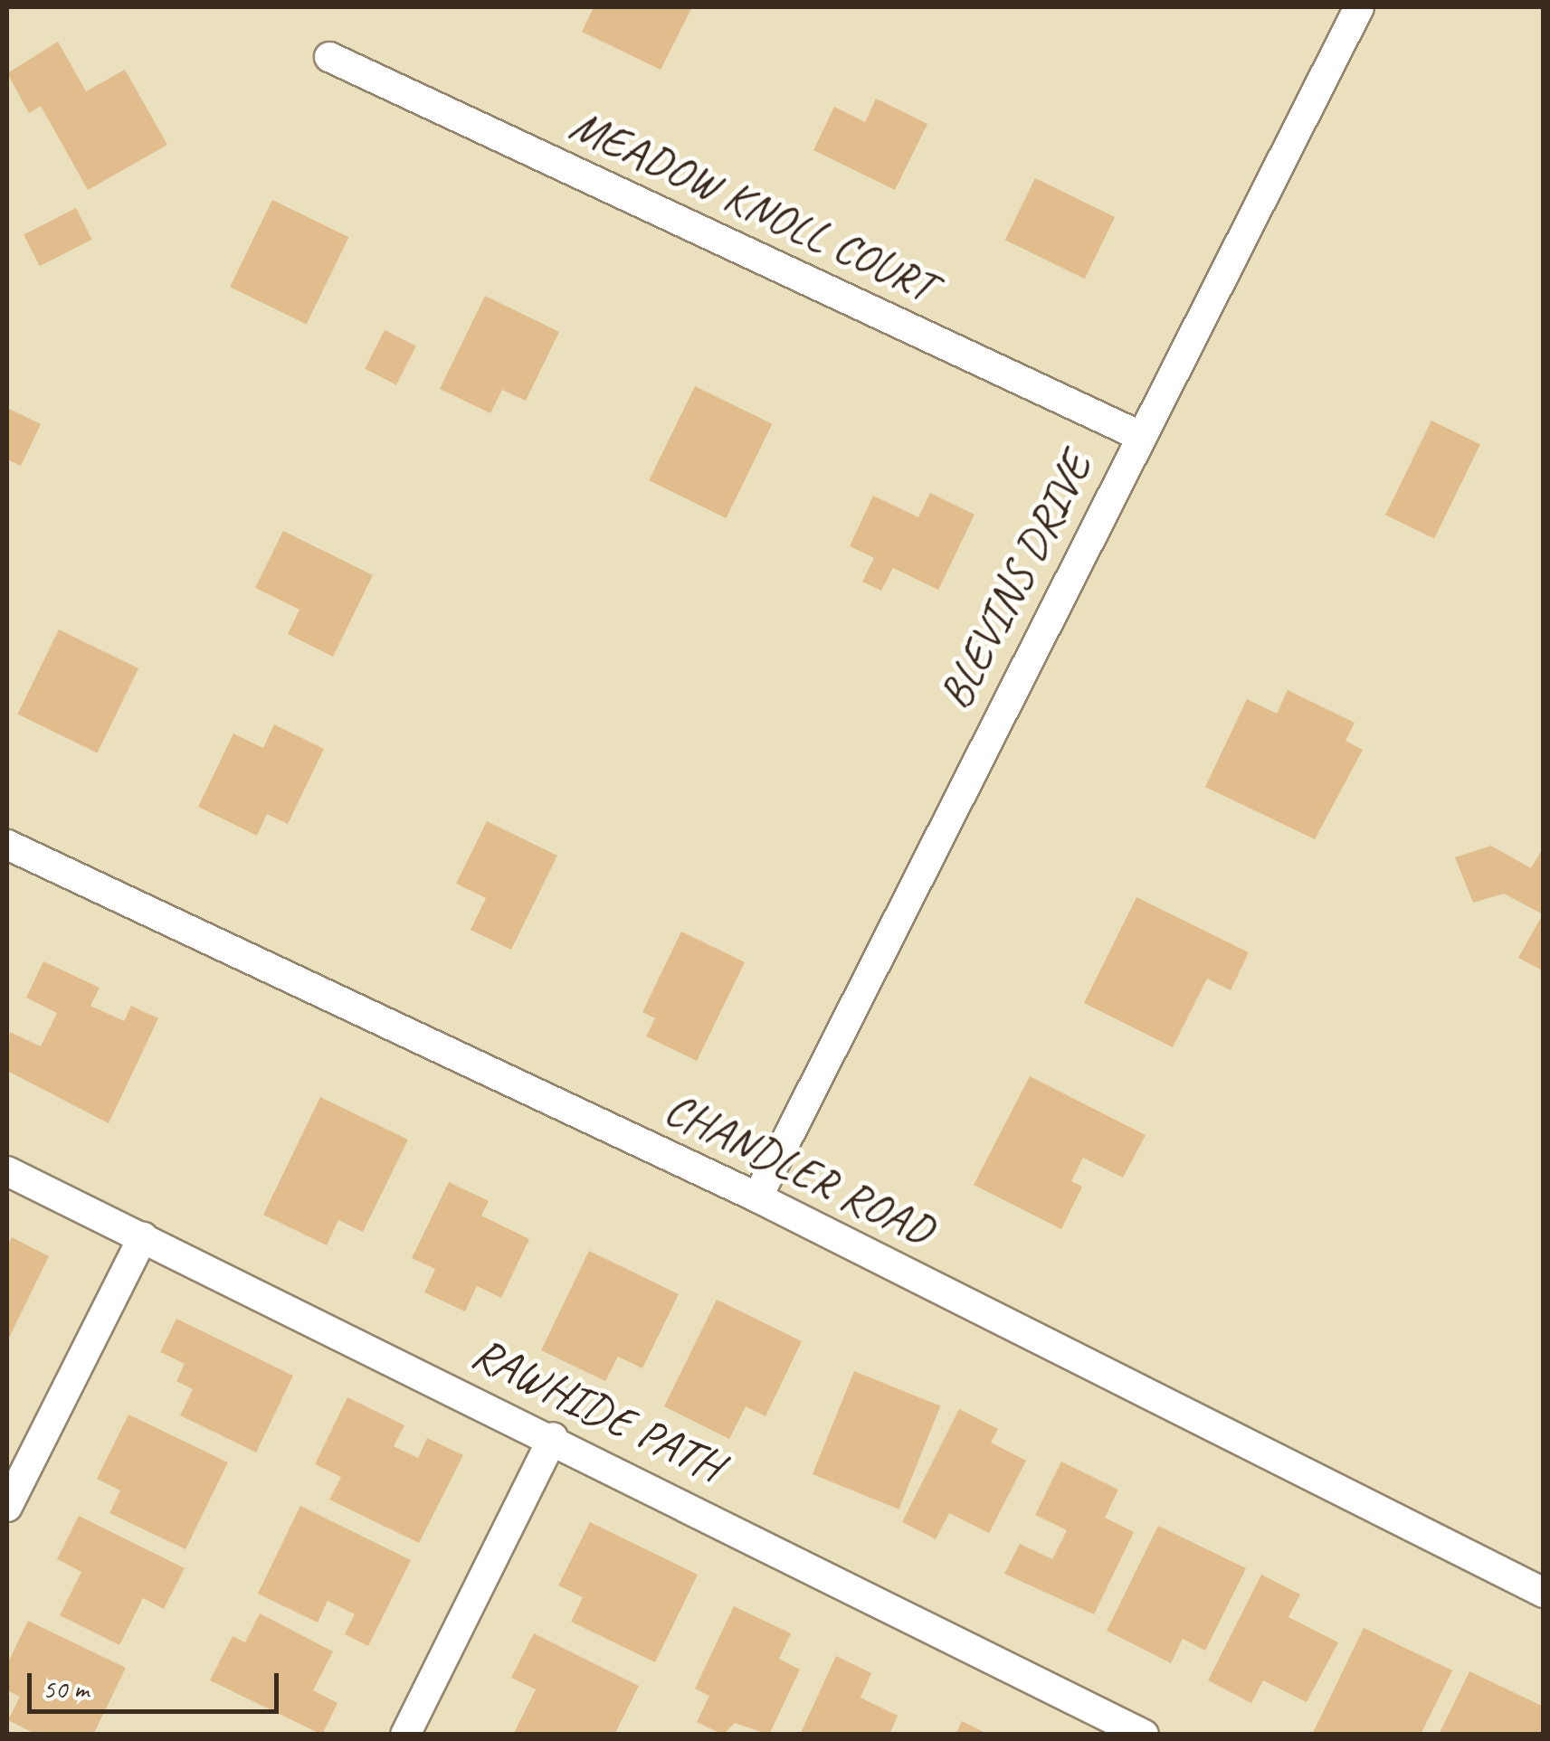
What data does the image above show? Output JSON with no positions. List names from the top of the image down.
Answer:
{
  "streets": {
    "street": [
      "MEADOW KNOLL COURT",
      "BLEVINS DRIVE",
      "CHANDLER ROAD",
      "RAWHIDE PATH"
    ]
  },
  "crossings": [
    ["MEADOW KNOLL COURT", "BLEVINS DRIVE"],
    ["BLEVINS DRIVE", "CHANDLER ROAD"]
  ],
  "scale_bar": "50 m"
}
